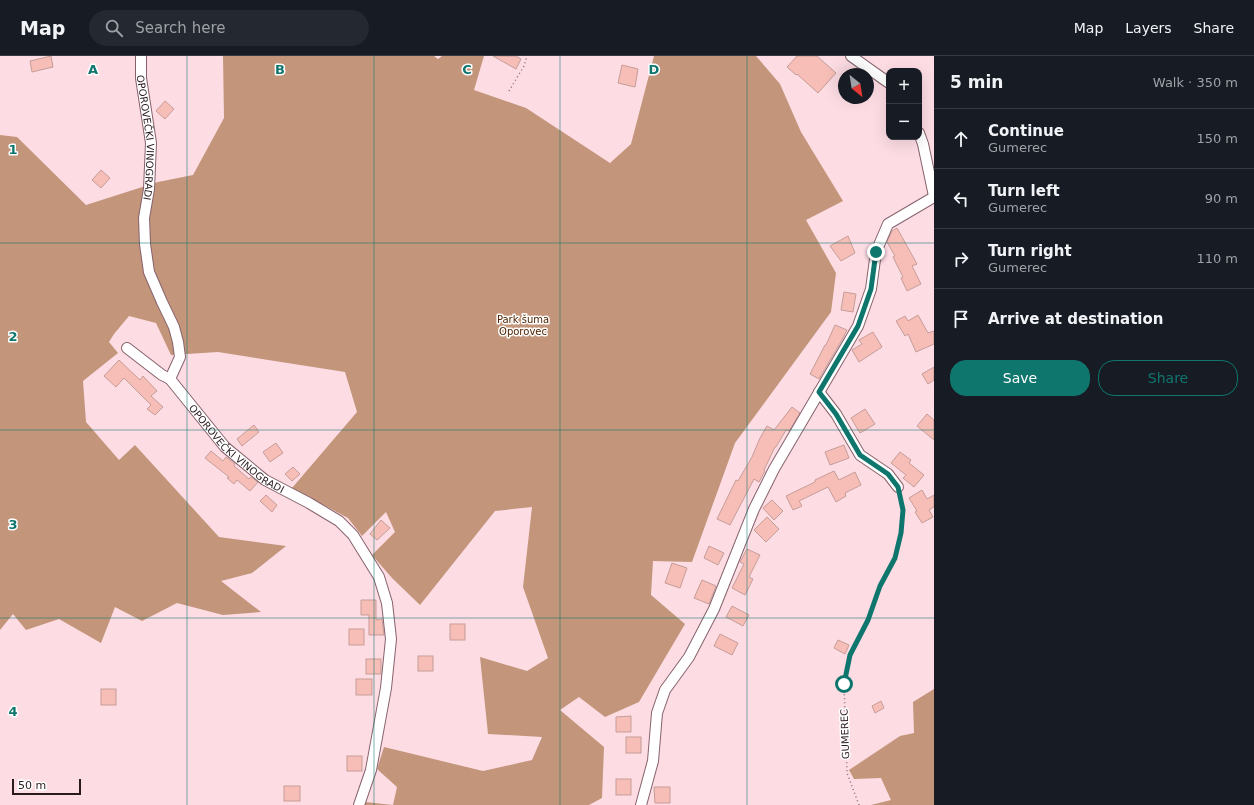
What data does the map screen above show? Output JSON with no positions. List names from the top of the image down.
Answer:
{
  "streets": {
    "street": ["OPOROVEČKI VINOGRADI"],
    "path": ["GUMEREC"]
  },
  "parks": ["Park šuma Oporovec"],
  "scale_bar": "50 m",
  "north": "bottom right",
  "page": {
    "header": "Map",
    "search": "Search here",
    "nav": ["Map", "Layers", "Share"],
    "heading": ["5 min", "Walk · 350 m"],
    "map_buttons": ["+", "−"],
    "list": [
      ["Continue", "Gumerec", "150 m"],
      ["Turn left", "Gumerec", "90 m"],
      ["Turn right", "Gumerec", "110 m"],
      "Arrive at destination"
    ],
    "buttons": ["Save", "Share"],
    "scale": "50 m"
  },
  "grid": {
    "columns": [
      "A",
      "B",
      "C",
      "D"
    ],
    "rows": [
      "1",
      "2",
      "3",
      "4"
    ]
  }
}
